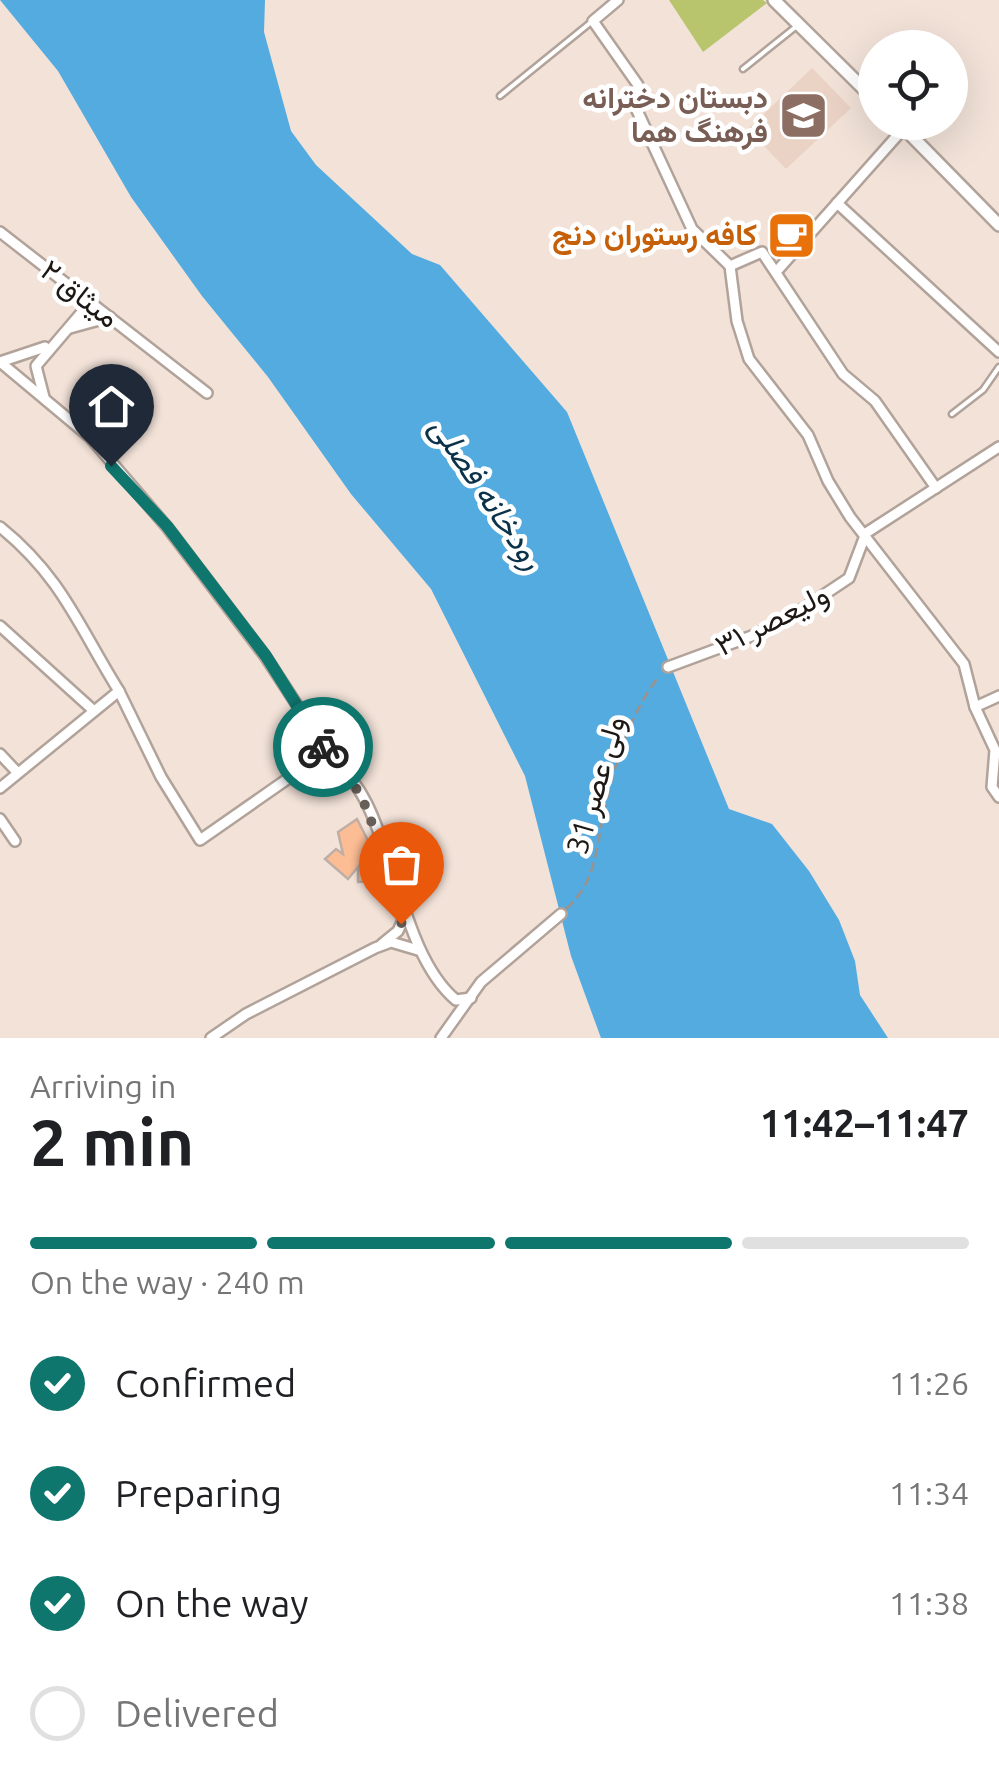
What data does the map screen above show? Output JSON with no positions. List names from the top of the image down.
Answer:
{
  "streets": {
    "street": ["میثاق ۲", "ولیعصر ۳۱"],
    "path": ["ولی عصر 31"]
  },
  "crossings": [
    ["ولیعصر ۳۱", "ولی عصر 31"]
  ],
  "water": ["رودخانه فصلی"],
  "places": {
    "school or university": ["دبستان دخترانه فرهنگ هما"],
    "cafe": ["کافه رستوران دنج"]
  },
  "page": {
    "heading": ["2 min", "Arriving in", "11:42–11:47"],
    "bar": "On the way · 240 m",
    "list": [
      ["Confirmed", "11:26"],
      ["Preparing", "11:34"],
      ["On the way", "11:38"],
      "Delivered"
    ]
  }
}
